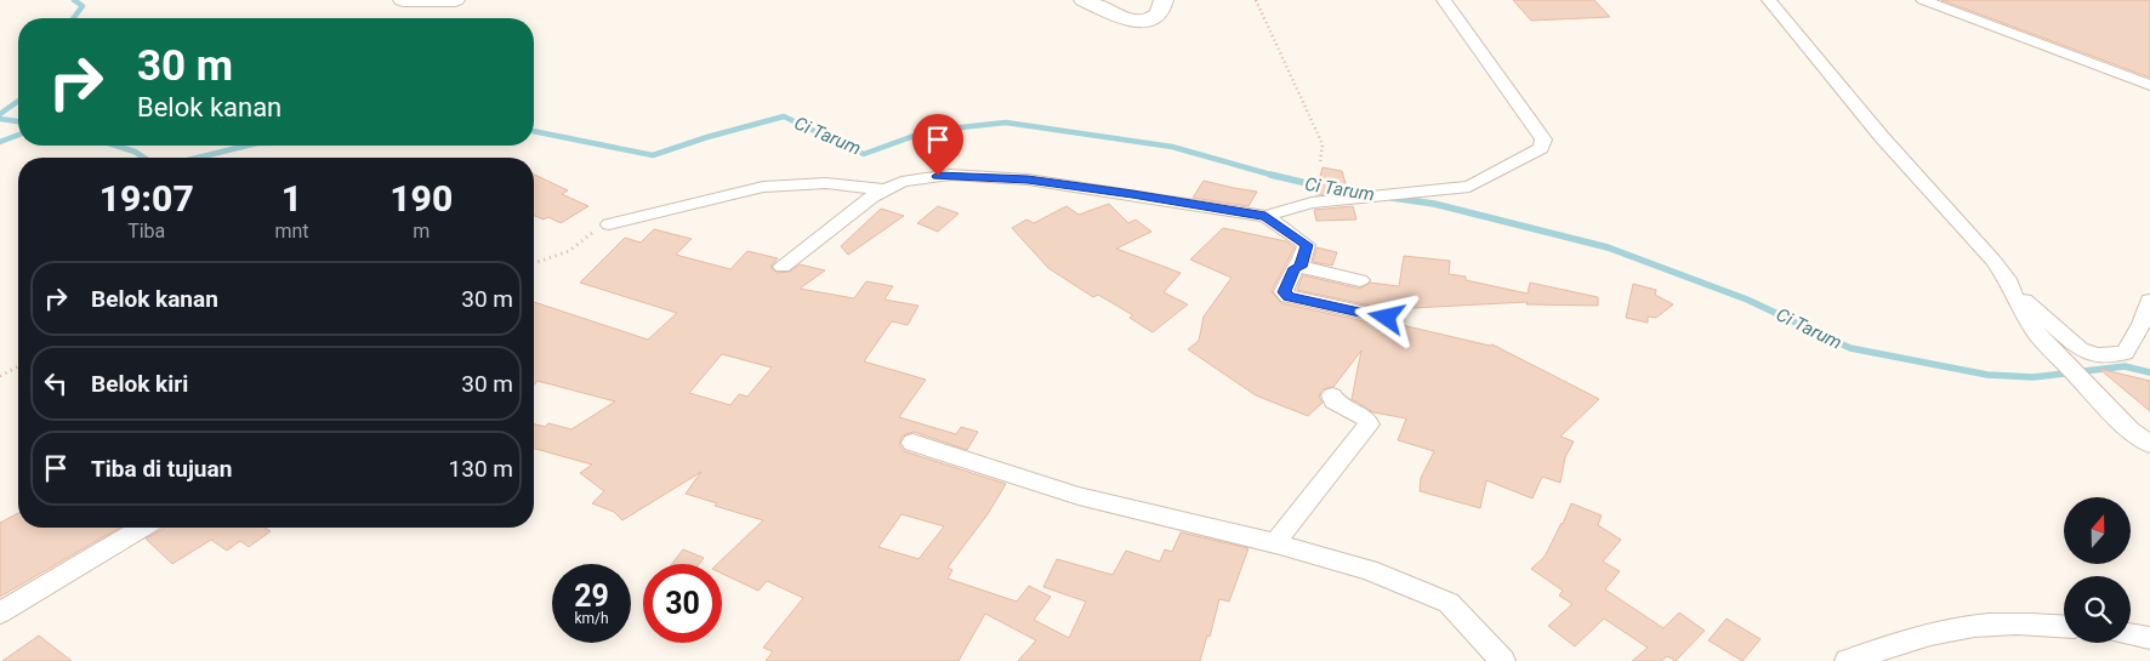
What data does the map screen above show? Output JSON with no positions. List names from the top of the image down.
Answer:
{
  "water": ["Ci Tarum"],
  "north": "top",
  "page": {
    "turn": ["30 m", "Belok kanan"],
    "eta": [
      "19:07",
      "Tiba",
      "1",
      "mnt",
      "190",
      "m"
    ],
    "list": [
      {
        "name": "Belok kanan",
        "value": "30 m"
      },
      {
        "name": "Belok kiri",
        "value": "30 m"
      },
      {
        "name": "Tiba di tujuan",
        "value": "130 m"
      }
    ],
    "speed": "29 km/h",
    "limit": "30"
  }
}
